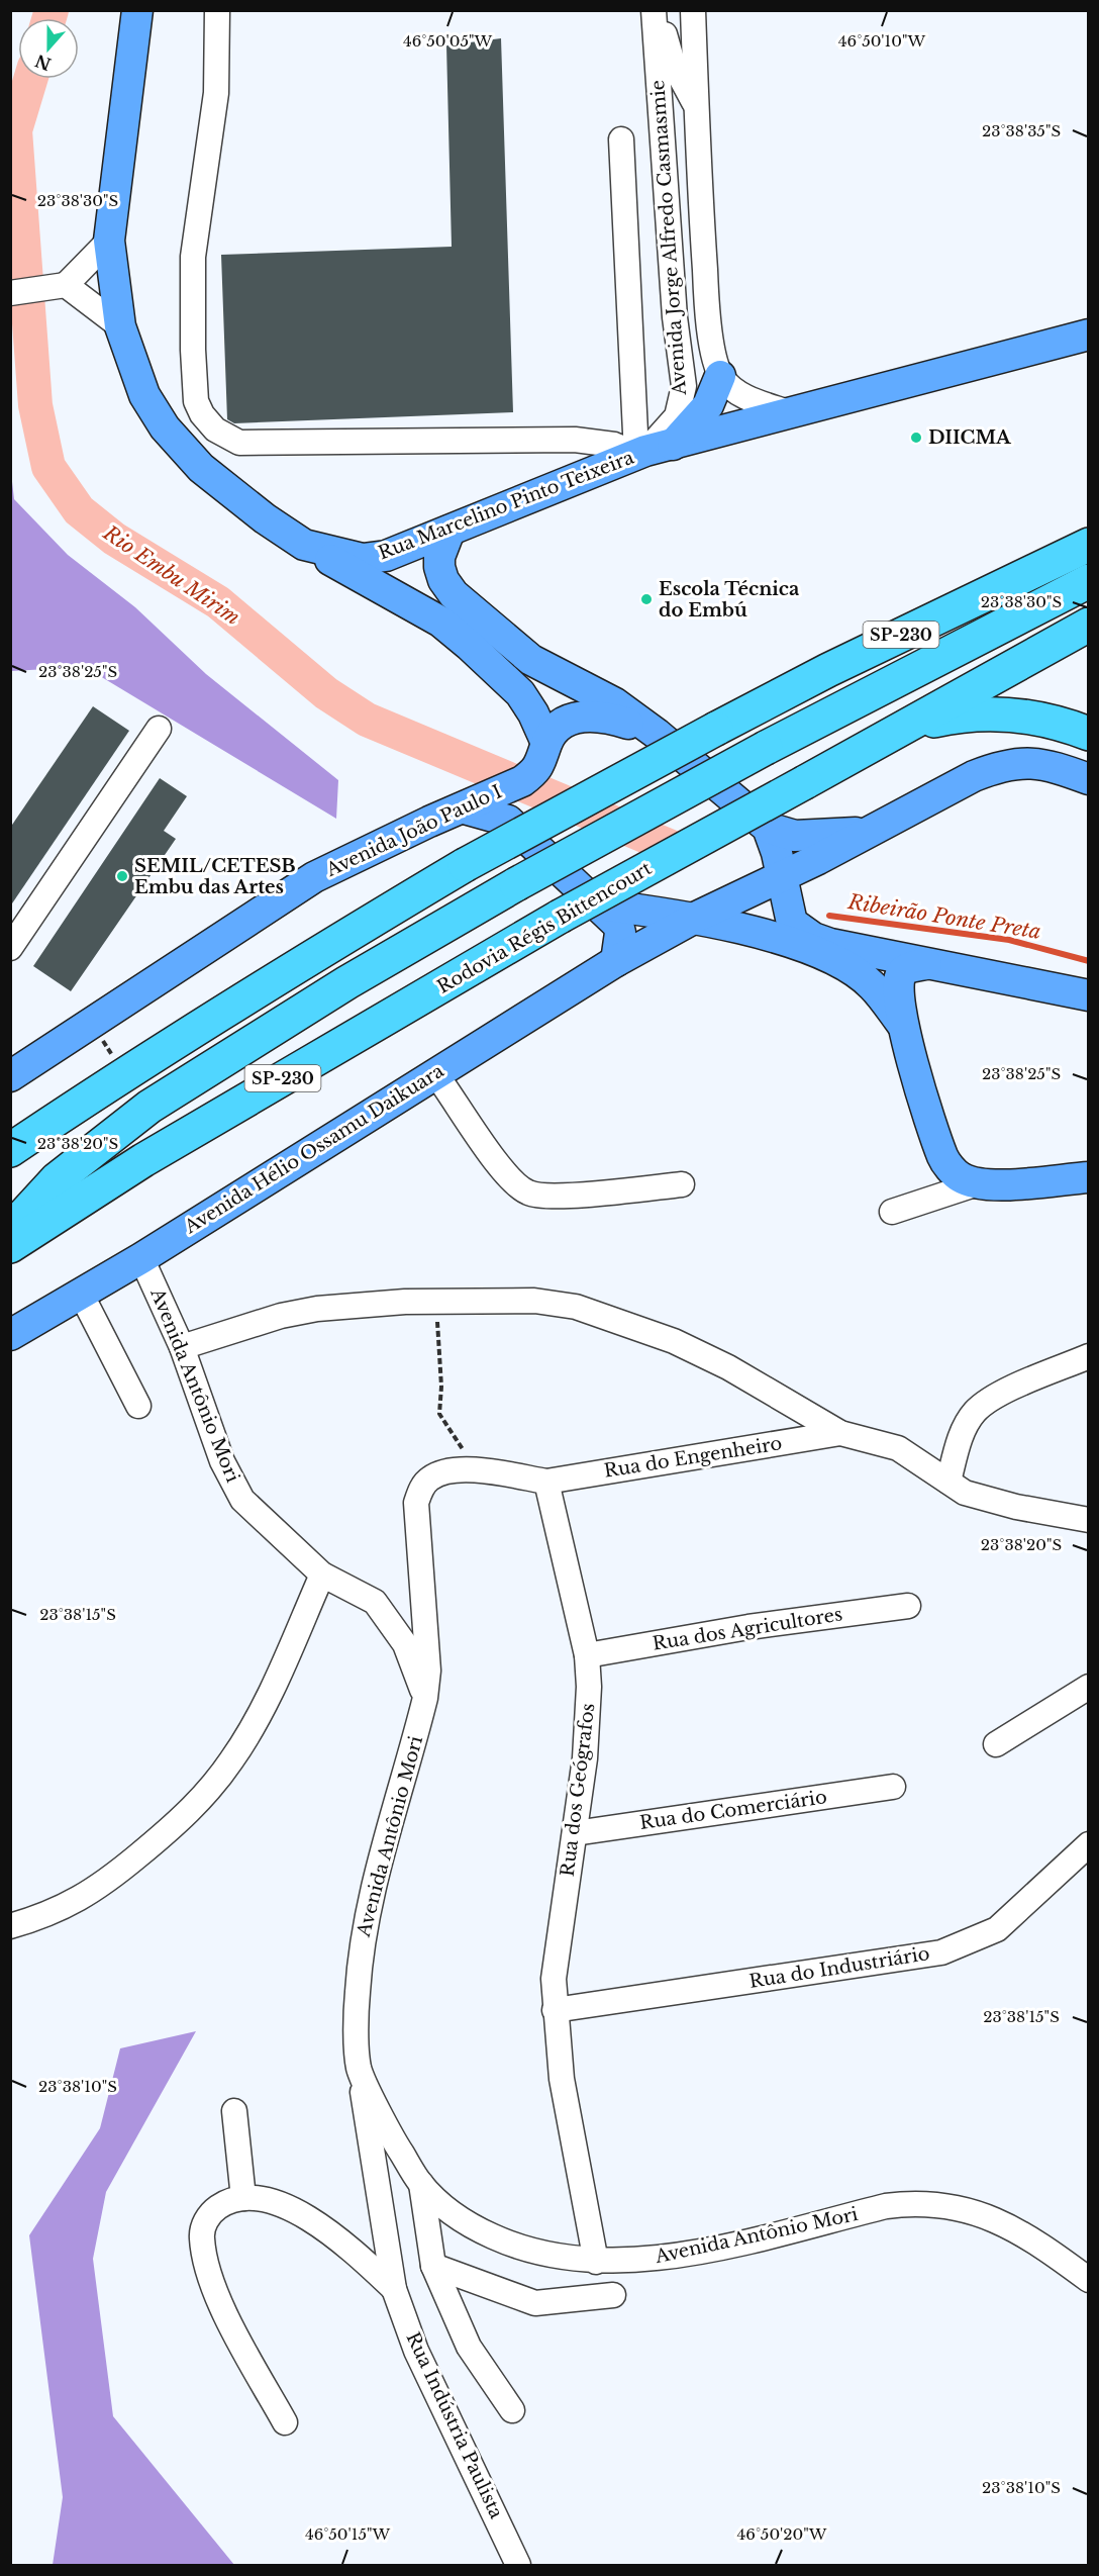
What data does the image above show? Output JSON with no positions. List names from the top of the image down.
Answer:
{
  "streets": {
    "highway": ["SP-230", "Rodovia Régis Bittencourt"],
    "main road": ["Rua Marcelino Pinto Teixeira", "Avenida João Paulo I", "Avenida Hélio Ossamu Daikuara"],
    "street": [
      "Avenida Jorge Alfredo Casmasmie",
      "Avenida Antônio Mori",
      "Rua do Engenheiro",
      "Rua dos Agricultores",
      "Rua dos Geógrafos",
      "Rua do Comerciário",
      "Rua do Industriário",
      "Rua Indústria Paulista"
    ]
  },
  "crossings": [
    ["Avenida Jorge Alfredo Casmasmie", "Rua Marcelino Pinto Teixeira"],
    ["Avenida Hélio Ossamu Daikuara", "Avenida Antônio Mori"],
    ["Avenida Antônio Mori", "Rua dos Geógrafos"],
    ["Avenida Antônio Mori", "Rua Indústria Paulista"],
    ["Rua do Engenheiro", "Rua dos Geógrafos"],
    ["Rua dos Agricultores", "Rua dos Geógrafos"],
    ["Rua dos Geógrafos", "Rua do Comerciário"],
    ["Rua dos Geógrafos", "Rua do Industriário"]
  ],
  "water": ["Rio Embu Mirim", "Ribeirão Ponte Preta"],
  "places": ["DIICMA", "Escola Técnica do Embú", "SEMIL/CETESB Embu das Artes"],
  "north": "bottom",
  "coordinates": [
    "46°50'05\"W",
    "46°50'10\"W",
    "23°38'35\"S",
    "23°38'30\"S",
    "23°38'25\"S",
    "23°38'20\"S",
    "23°38'15\"S",
    "23°38'10\"S",
    "46°50'15\"W",
    "46°50'20\"W"
  ]
}
